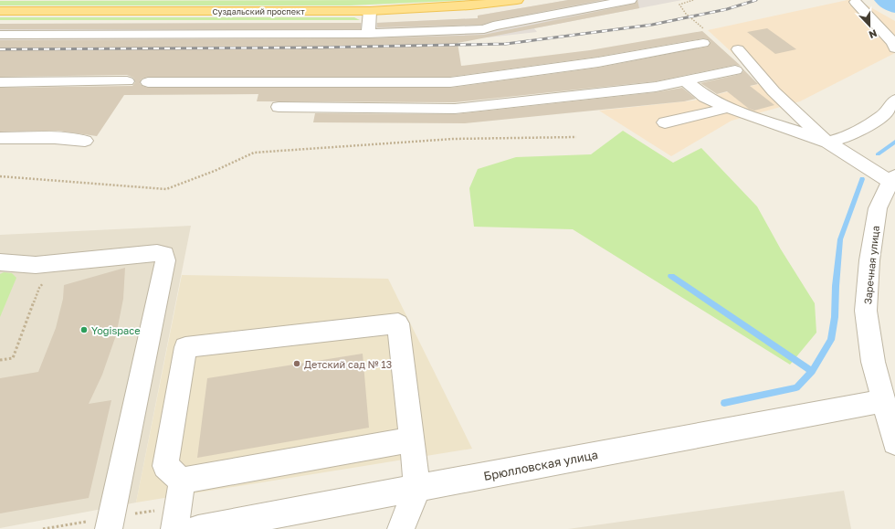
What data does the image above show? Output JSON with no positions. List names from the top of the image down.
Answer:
{
  "streets": {
    "main road": ["Суздальский проспект"],
    "street": ["Заречная улица", "Брюлловская улица"]
  },
  "crossings": [
    ["Заречная улица", "Брюлловская улица"]
  ],
  "places": ["Yogispace", "Детский сад № 13"],
  "north": "bottom"
}
